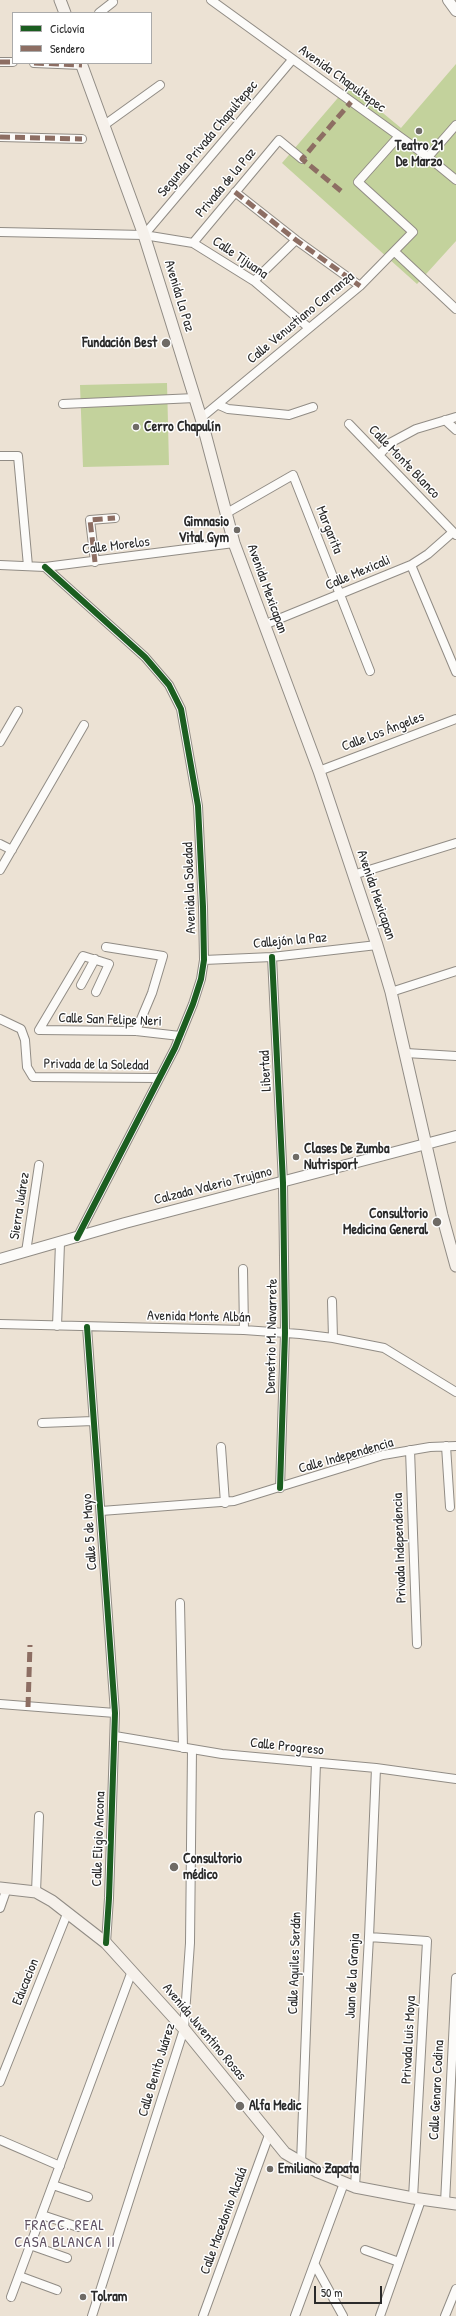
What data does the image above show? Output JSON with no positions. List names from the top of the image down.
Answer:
{
  "streets": {
    "main road": ["Avenida La Paz", "Avenida Mexicapan", "Avenida Juventino Rosas"],
    "street": [
      "Avenida Chapultepec",
      "Segunda Privada Chapultepec",
      "Privada de la Paz",
      "Calle Tijuana",
      "Calle Venustiano Carranza",
      "Calle Monte Blanco",
      "Margarita",
      "Calle Morelos",
      "Calle Mexicali",
      "Calle Los Ángeles",
      "Avenida la Soledad",
      "Callejón la Paz",
      "Calle San Felipe Neri",
      "Privada de la Soledad",
      "Libertad",
      "Calzada Valerio Trujano",
      "Sierra Juárez",
      "Avenida Monte Albán",
      "Demetrio M. Navarrete",
      "Calle Independencia",
      "Calle 5 de Mayo",
      "Privada Independencia",
      "Calle Progreso",
      "Calle Eligio Ancona",
      "Calle Aquiles Serdán",
      "Juan de la Granja",
      "Educacion",
      "Privada Luis Moya",
      "Calle Benito Juárez",
      "Calle Genaro Codina",
      "Calle Macedonio Alcalá"
    ]
  },
  "crossings": [
    ["Avenida Chapultepec", "Segunda Privada Chapultepec"],
    ["Avenida Chapultepec", "Calle Venustiano Carranza"],
    ["Segunda Privada Chapultepec", "Calle Tijuana"],
    ["Segunda Privada Chapultepec", "Avenida La Paz"],
    ["Privada de la Paz", "Calle Tijuana"],
    ["Calle Tijuana", "Avenida La Paz"],
    ["Calle Tijuana", "Calle Venustiano Carranza"],
    ["Avenida La Paz", "Calle Venustiano Carranza"],
    ["Avenida La Paz", "Margarita"],
    ["Avenida La Paz", "Calle Morelos"],
    ["Avenida La Paz", "Avenida Mexicapan"],
    ["Calle Monte Blanco", "Calle Mexicali"],
    ["Margarita", "Calle Mexicali"],
    ["Calle Morelos", "Avenida Mexicapan"],
    ["Calle Morelos", "Avenida la Soledad"],
    ["Calle Mexicali", "Avenida Mexicapan"],
    ["Avenida Mexicapan", "Calle Los Ángeles"],
    ["Avenida Mexicapan", "Callejón la Paz"],
    ["Avenida Mexicapan", "Calzada Valerio Trujano"],
    ["Avenida la Soledad", "Callejón la Paz"],
    ["Avenida la Soledad", "Calle San Felipe Neri"],
    ["Avenida la Soledad", "Privada de la Soledad"],
    ["Avenida la Soledad", "Calzada Valerio Trujano"],
    ["Callejón la Paz", "Libertad"],
    ["Libertad", "Calzada Valerio Trujano"],
    ["Libertad", "Demetrio M. Navarrete"],
    ["Calzada Valerio Trujano", "Sierra Juárez"],
    ["Calzada Valerio Trujano", "Demetrio M. Navarrete"],
    ["Avenida Monte Albán", "Demetrio M. Navarrete"],
    ["Avenida Monte Albán", "Calle 5 de Mayo"],
    ["Demetrio M. Navarrete", "Calle Independencia"],
    ["Calle Independencia", "Calle 5 de Mayo"],
    ["Calle Independencia", "Privada Independencia"],
    ["Calle 5 de Mayo", "Calle Progreso"],
    ["Calle 5 de Mayo", "Calle Eligio Ancona"],
    ["Calle Progreso", "Calle Eligio Ancona"],
    ["Calle Progreso", "Calle Aquiles Serdán"],
    ["Calle Progreso", "Juan de la Granja"],
    ["Calle Progreso", "Calle Benito Juárez"],
    ["Calle Eligio Ancona", "Avenida Juventino Rosas"],
    ["Calle Aquiles Serdán", "Avenida Juventino Rosas"],
    ["Juan de la Granja", "Avenida Juventino Rosas"],
    ["Juan de la Granja", "Privada Luis Moya"],
    ["Educacion", "Avenida Juventino Rosas"],
    ["Avenida Juventino Rosas", "Privada Luis Moya"],
    ["Avenida Juventino Rosas", "Calle Benito Juárez"],
    ["Avenida Juventino Rosas", "Calle Genaro Codina"],
    ["Avenida Juventino Rosas", "Calle Macedonio Alcalá"]
  ],
  "districts": ["FRACC. REAL CASA BLANCA II"],
  "places": [
    "Teatro 21 De Marzo",
    "Fundación Best",
    "Cerro Chapulín",
    "Gimnasio Vital Gym",
    "Clases De Zumba Nutrisport",
    "Consultorio Medicina General",
    "Consultorio médico",
    "Alfa Medic",
    "Emiliano Zapata",
    "Tolram"
  ],
  "legend": ["Ciclovía", "Sendero"],
  "scale_bar": "50 m"
}
